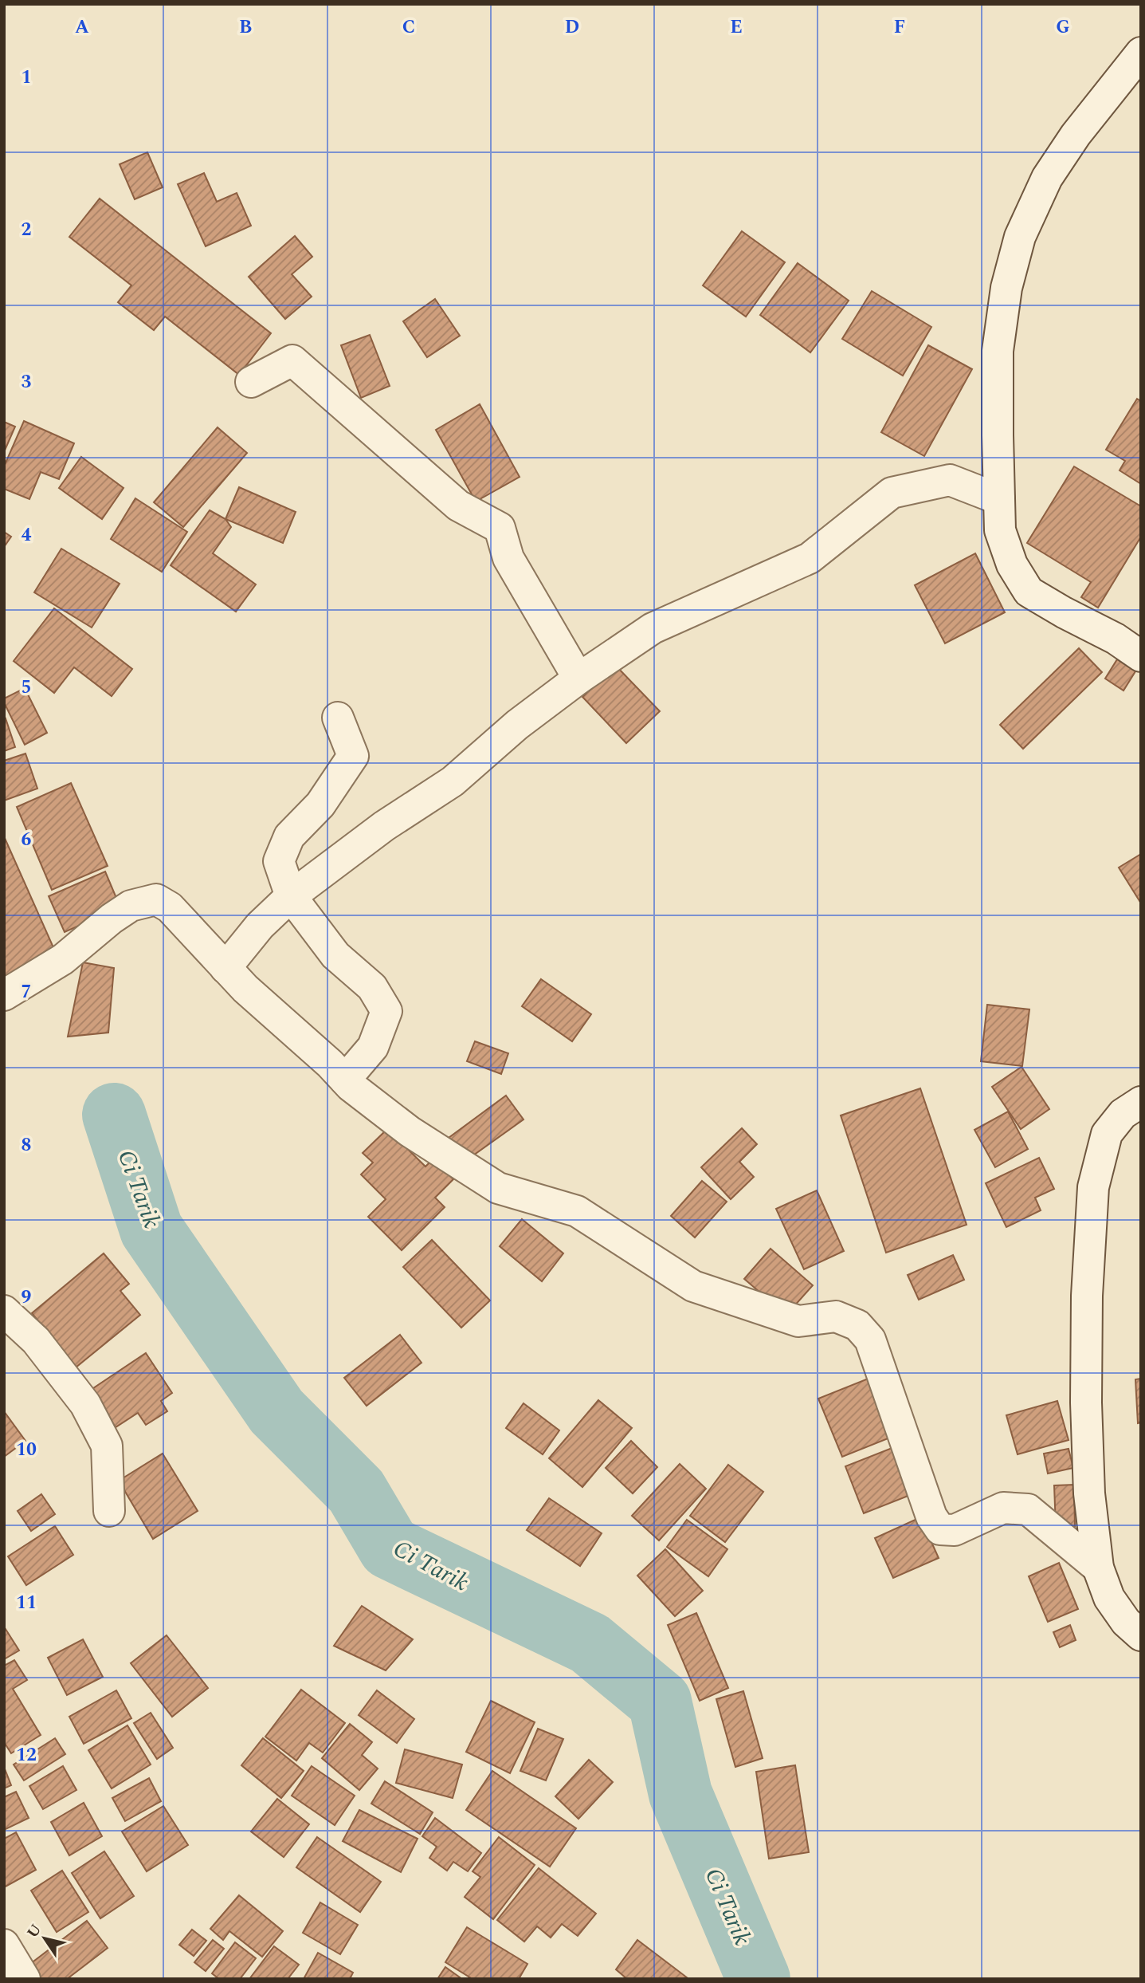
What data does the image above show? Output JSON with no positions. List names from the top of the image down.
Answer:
{
  "water": ["Ci Tarik"],
  "north": "top left",
  "grid": {
    "columns": [
      "A",
      "B",
      "C",
      "D",
      "E",
      "F",
      "G"
    ],
    "rows": [
      "1",
      "2",
      "3",
      "4",
      "5",
      "6",
      "7",
      "8",
      "9",
      "10",
      "11",
      "12"
    ]
  }
}
